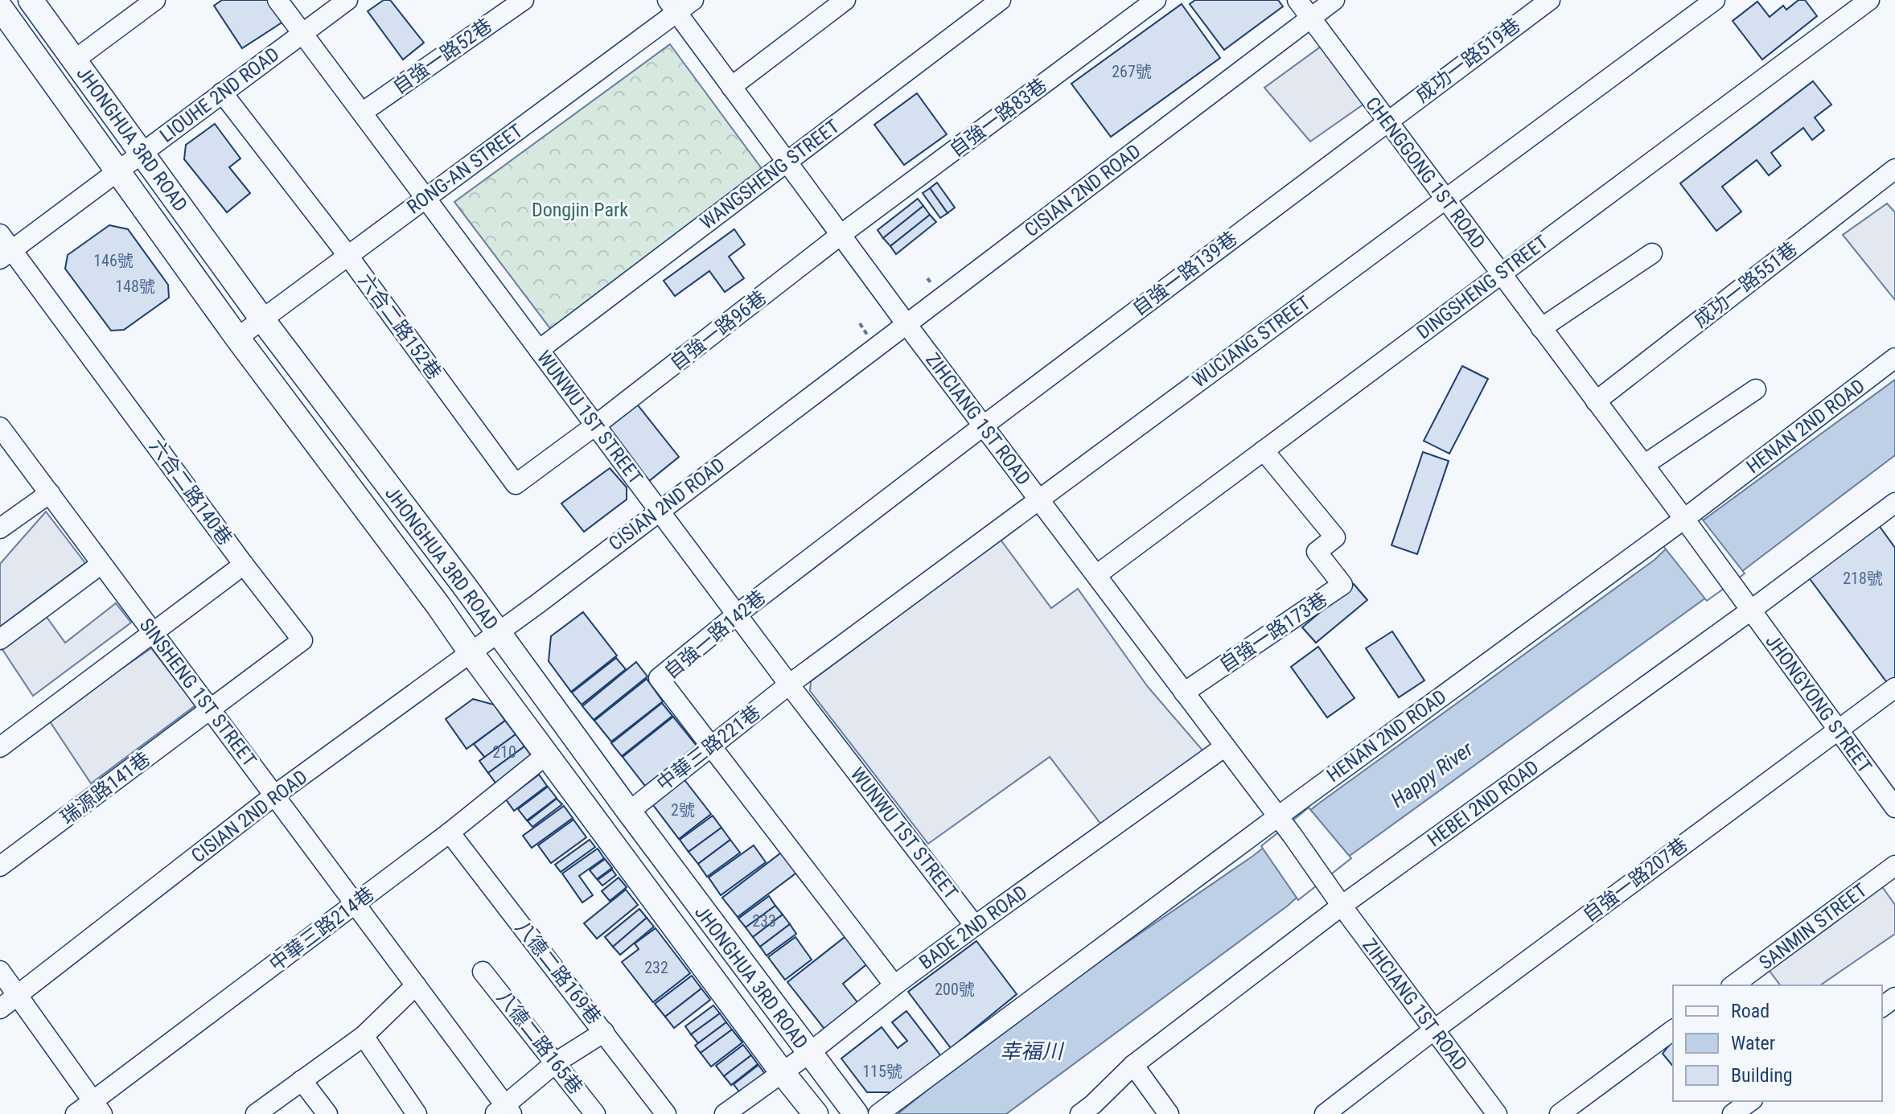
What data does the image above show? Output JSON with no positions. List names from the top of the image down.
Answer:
{
  "streets": {
    "main road": ["JHONGHUA 3RD ROAD"],
    "street": [
      "自強一路52巷",
      "成功一路519巷",
      "LIOUHE 2ND ROAD",
      "自強一路83巷",
      "RONG-AN STREET",
      "CHENGGONG 1ST ROAD",
      "WANGSHENG STREET",
      "CISIAN 2ND ROAD",
      "自強一路139巷",
      "成功一路551巷",
      "DINGSHENG STREET",
      "六合二路152巷",
      "自強一路96巷",
      "WUCIANG STREET",
      "WUNWU 1ST STREET",
      "ZIHCIANG 1ST ROAD",
      "HENAN 2ND ROAD",
      "六合二路140巷",
      "自強一路173巷",
      "自強一路142巷",
      "SINSHENG 1ST STREET",
      "JHONGYONG STREET",
      "中華三路221巷",
      "瑞源路141巷",
      "HEBEI 2ND ROAD",
      "自強一路207巷",
      "SANMIN STREET",
      "BADE 2ND ROAD",
      "中華三路214巷",
      "八德二路169巷",
      "八德二路165巷"
    ]
  },
  "crossings": [
    ["自強一路52巷", "WUNWU 1ST STREET"],
    ["成功一路519巷", "CHENGGONG 1ST ROAD"],
    ["成功一路519巷", "自強一路139巷"],
    ["LIOUHE 2ND ROAD", "JHONGHUA 3RD ROAD"],
    ["LIOUHE 2ND ROAD", "六合二路152巷"],
    ["LIOUHE 2ND ROAD", "WUNWU 1ST STREET"],
    ["LIOUHE 2ND ROAD", "六合二路140巷"],
    ["自強一路83巷", "自強一路96巷"],
    ["自強一路83巷", "ZIHCIANG 1ST ROAD"],
    ["JHONGHUA 3RD ROAD", "RONG-AN STREET"],
    ["JHONGHUA 3RD ROAD", "CISIAN 2ND ROAD"],
    ["JHONGHUA 3RD ROAD", "中華三路221巷"],
    ["JHONGHUA 3RD ROAD", "BADE 2ND ROAD"],
    ["JHONGHUA 3RD ROAD", "中華三路214巷"],
    ["RONG-AN STREET", "六合二路152巷"],
    ["RONG-AN STREET", "WUNWU 1ST STREET"],
    ["RONG-AN STREET", "ZIHCIANG 1ST ROAD"],
    ["CHENGGONG 1ST ROAD", "CISIAN 2ND ROAD"],
    ["CHENGGONG 1ST ROAD", "自強一路139巷"],
    ["CHENGGONG 1ST ROAD", "成功一路551巷"],
    ["CHENGGONG 1ST ROAD", "DINGSHENG STREET"],
    ["CHENGGONG 1ST ROAD", "WUCIANG STREET"],
    ["CHENGGONG 1ST ROAD", "HENAN 2ND ROAD"],
    ["CHENGGONG 1ST ROAD", "JHONGYONG STREET"],
    ["WANGSHENG STREET", "WUNWU 1ST STREET"],
    ["WANGSHENG STREET", "ZIHCIANG 1ST ROAD"],
    ["CISIAN 2ND ROAD", "WUNWU 1ST STREET"],
    ["CISIAN 2ND ROAD", "ZIHCIANG 1ST ROAD"],
    ["CISIAN 2ND ROAD", "SINSHENG 1ST STREET"],
    ["自強一路139巷", "ZIHCIANG 1ST ROAD"],
    ["自強一路139巷", "自強一路142巷"],
    ["DINGSHENG STREET", "ZIHCIANG 1ST ROAD"],
    ["DINGSHENG STREET", "自強一路173巷"],
    ["六合二路152巷", "自強一路96巷"],
    ["六合二路152巷", "WUNWU 1ST STREET"],
    ["自強一路96巷", "WUNWU 1ST STREET"],
    ["自強一路96巷", "ZIHCIANG 1ST ROAD"],
    ["WUCIANG STREET", "WUNWU 1ST STREET"],
    ["WUCIANG STREET", "ZIHCIANG 1ST ROAD"],
    ["WUCIANG STREET", "中華三路221巷"],
    ["WUNWU 1ST STREET", "自強一路142巷"],
    ["WUNWU 1ST STREET", "中華三路221巷"],
    ["WUNWU 1ST STREET", "BADE 2ND ROAD"],
    ["ZIHCIANG 1ST ROAD", "HENAN 2ND ROAD"],
    ["ZIHCIANG 1ST ROAD", "自強一路173巷"],
    ["ZIHCIANG 1ST ROAD", "自強一路142巷"],
    ["ZIHCIANG 1ST ROAD", "HEBEI 2ND ROAD"],
    ["ZIHCIANG 1ST ROAD", "自強一路207巷"],
    ["ZIHCIANG 1ST ROAD", "BADE 2ND ROAD"],
    ["HENAN 2ND ROAD", "JHONGYONG STREET"],
    ["六合二路140巷", "SINSHENG 1ST STREET"],
    ["六合二路140巷", "瑞源路141巷"],
    ["自強一路142巷", "中華三路221巷"],
    ["自強一路142巷", "BADE 2ND ROAD"],
    ["SINSHENG 1ST STREET", "瑞源路141巷"],
    ["SINSHENG 1ST STREET", "中華三路214巷"],
    ["JHONGYONG STREET", "HEBEI 2ND ROAD"],
    ["JHONGYONG STREET", "自強一路207巷"],
    ["中華三路214巷", "八德二路169巷"]
  ],
  "water": ["Happy River", "幸福川"],
  "parks": ["Dongjin Park"],
  "house_numbers": [
    "267號",
    "146號",
    "148號",
    "218號",
    "210",
    "2號",
    "233",
    "232",
    "200號",
    "115號"
  ],
  "legend": ["Road", "Water", "Building"]
}
